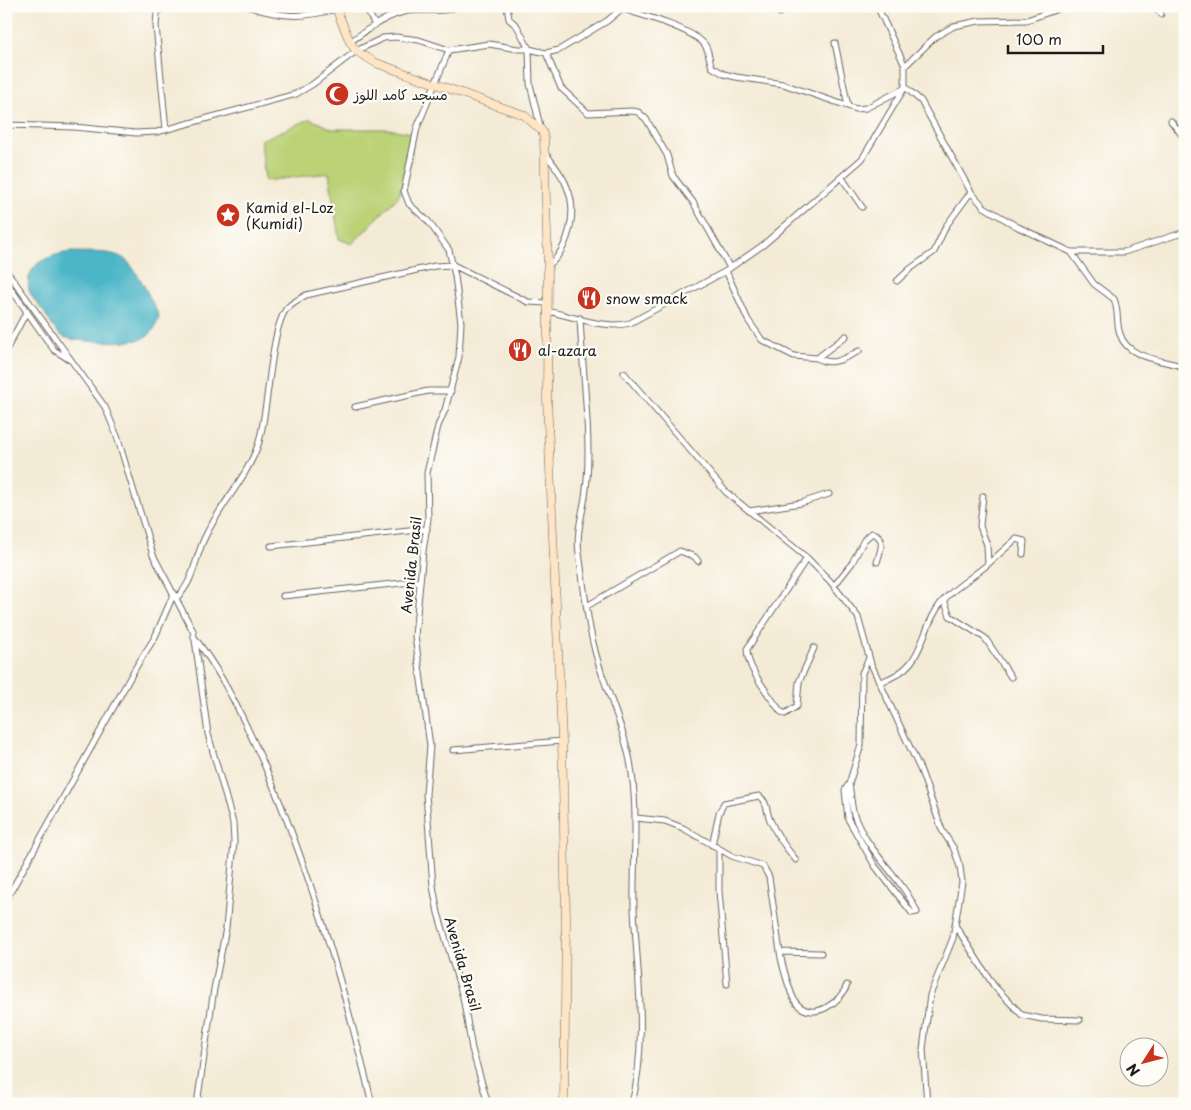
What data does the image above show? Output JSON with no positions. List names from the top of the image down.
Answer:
{
  "streets": {
    "street": ["Avenida Brasil"]
  },
  "places": {
    "mosque": ["مسجد كامد اللوز"],
    "place": ["Kamid el-Loz (Kumidi)"],
    "restaurant": ["snow smack", "al-azara"]
  },
  "scale_bar": "100 m",
  "north": "bottom left"
}
